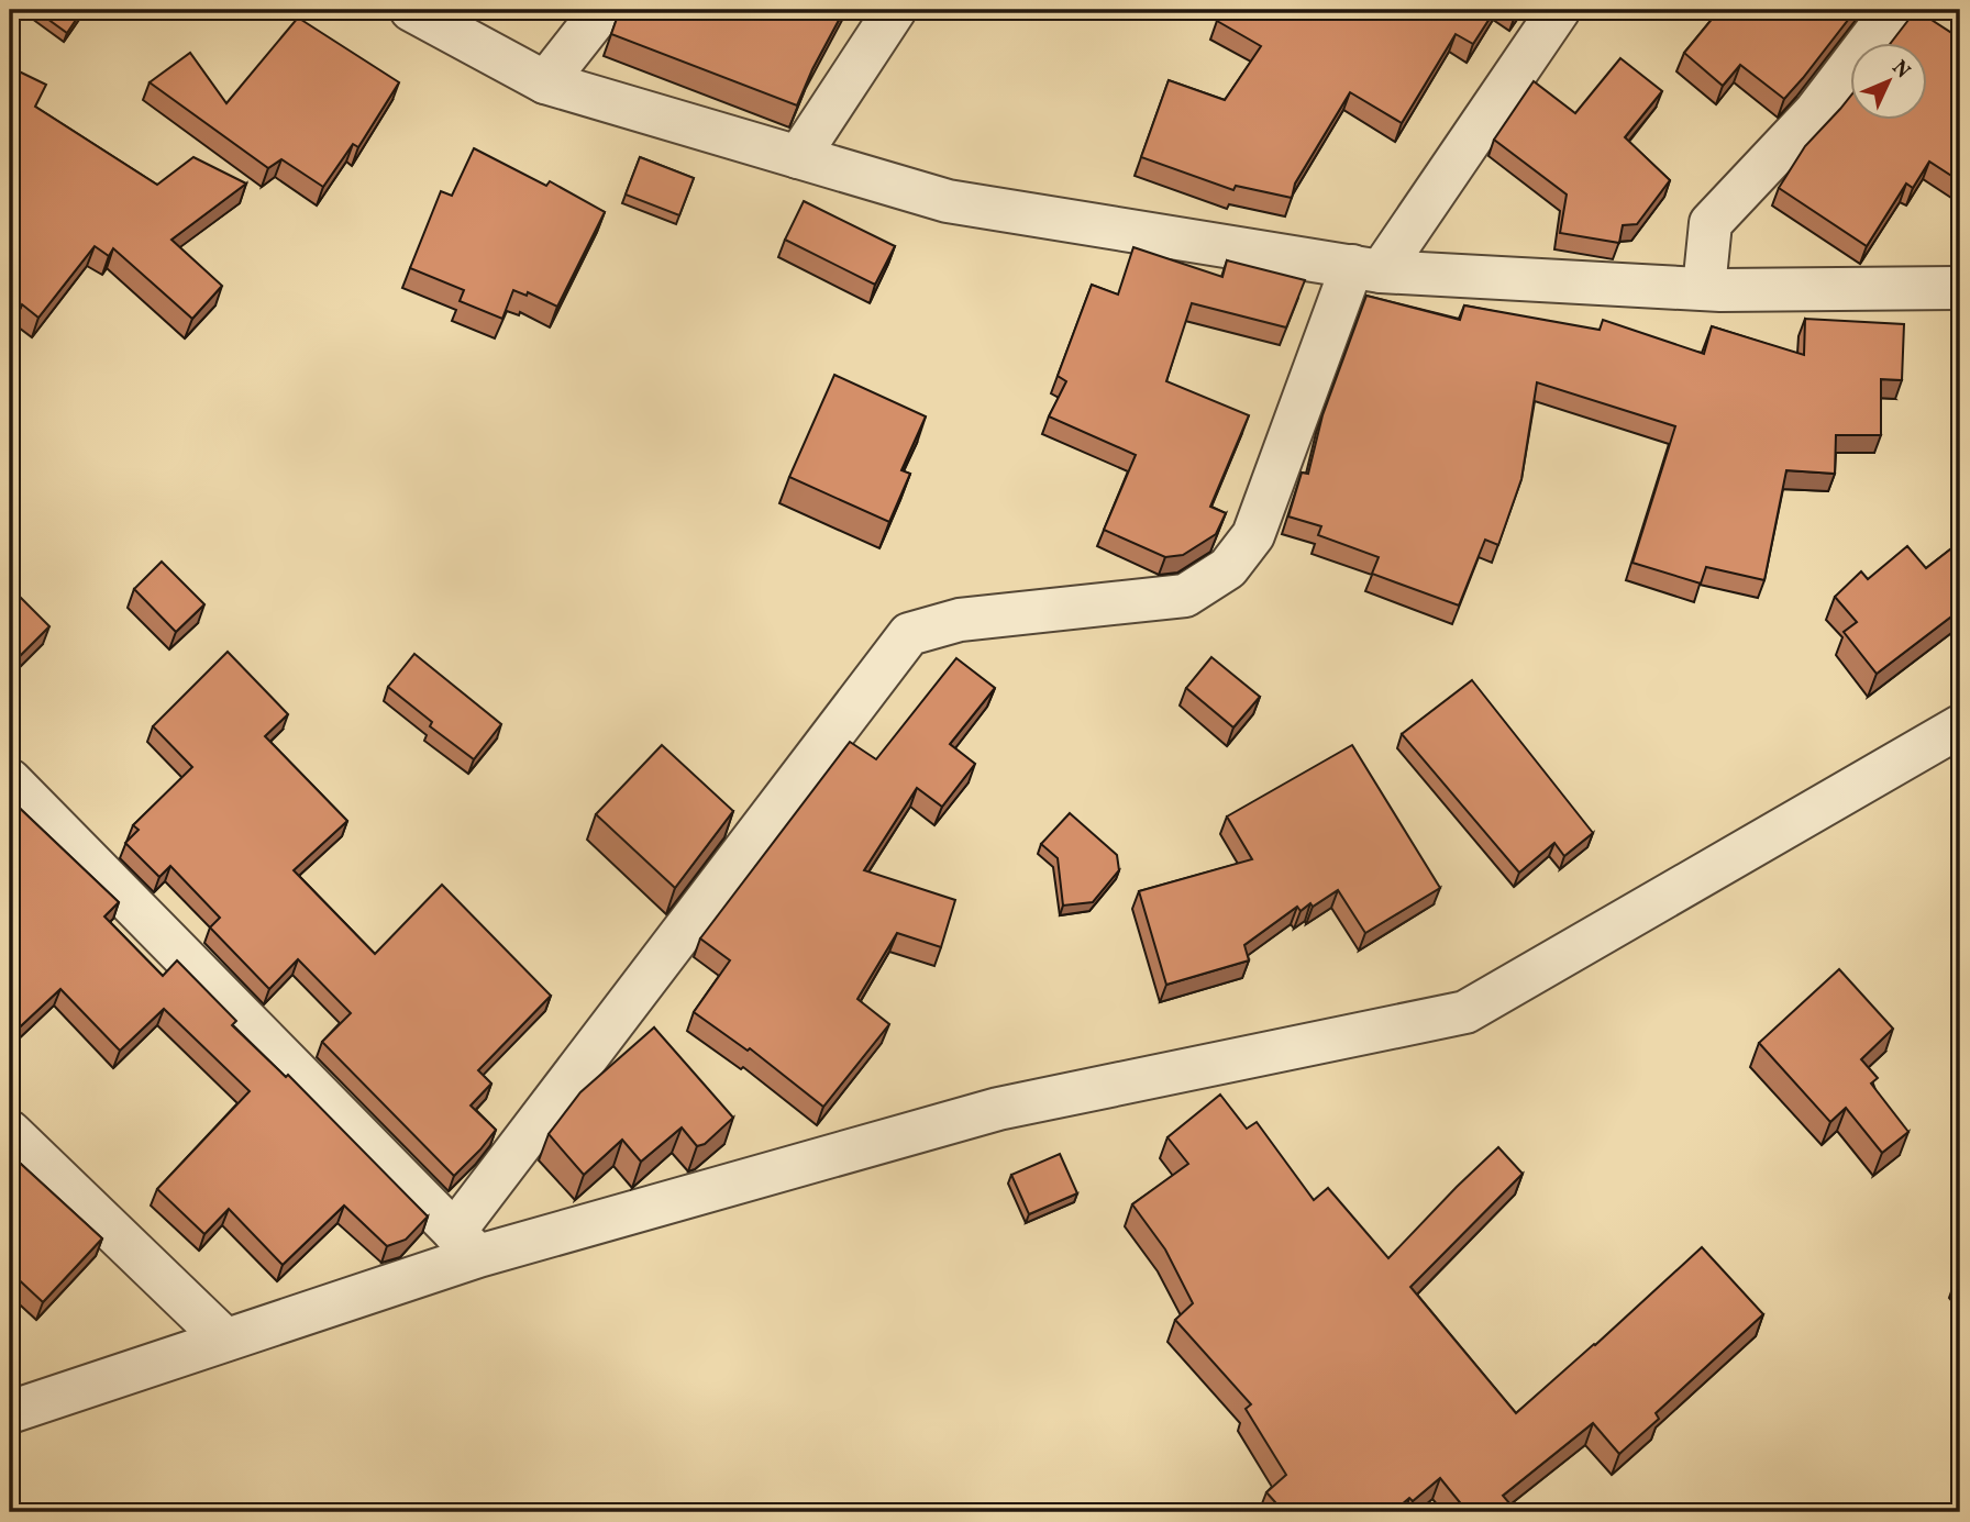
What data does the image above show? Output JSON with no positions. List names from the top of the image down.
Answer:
{
  "north": "top right"
}
